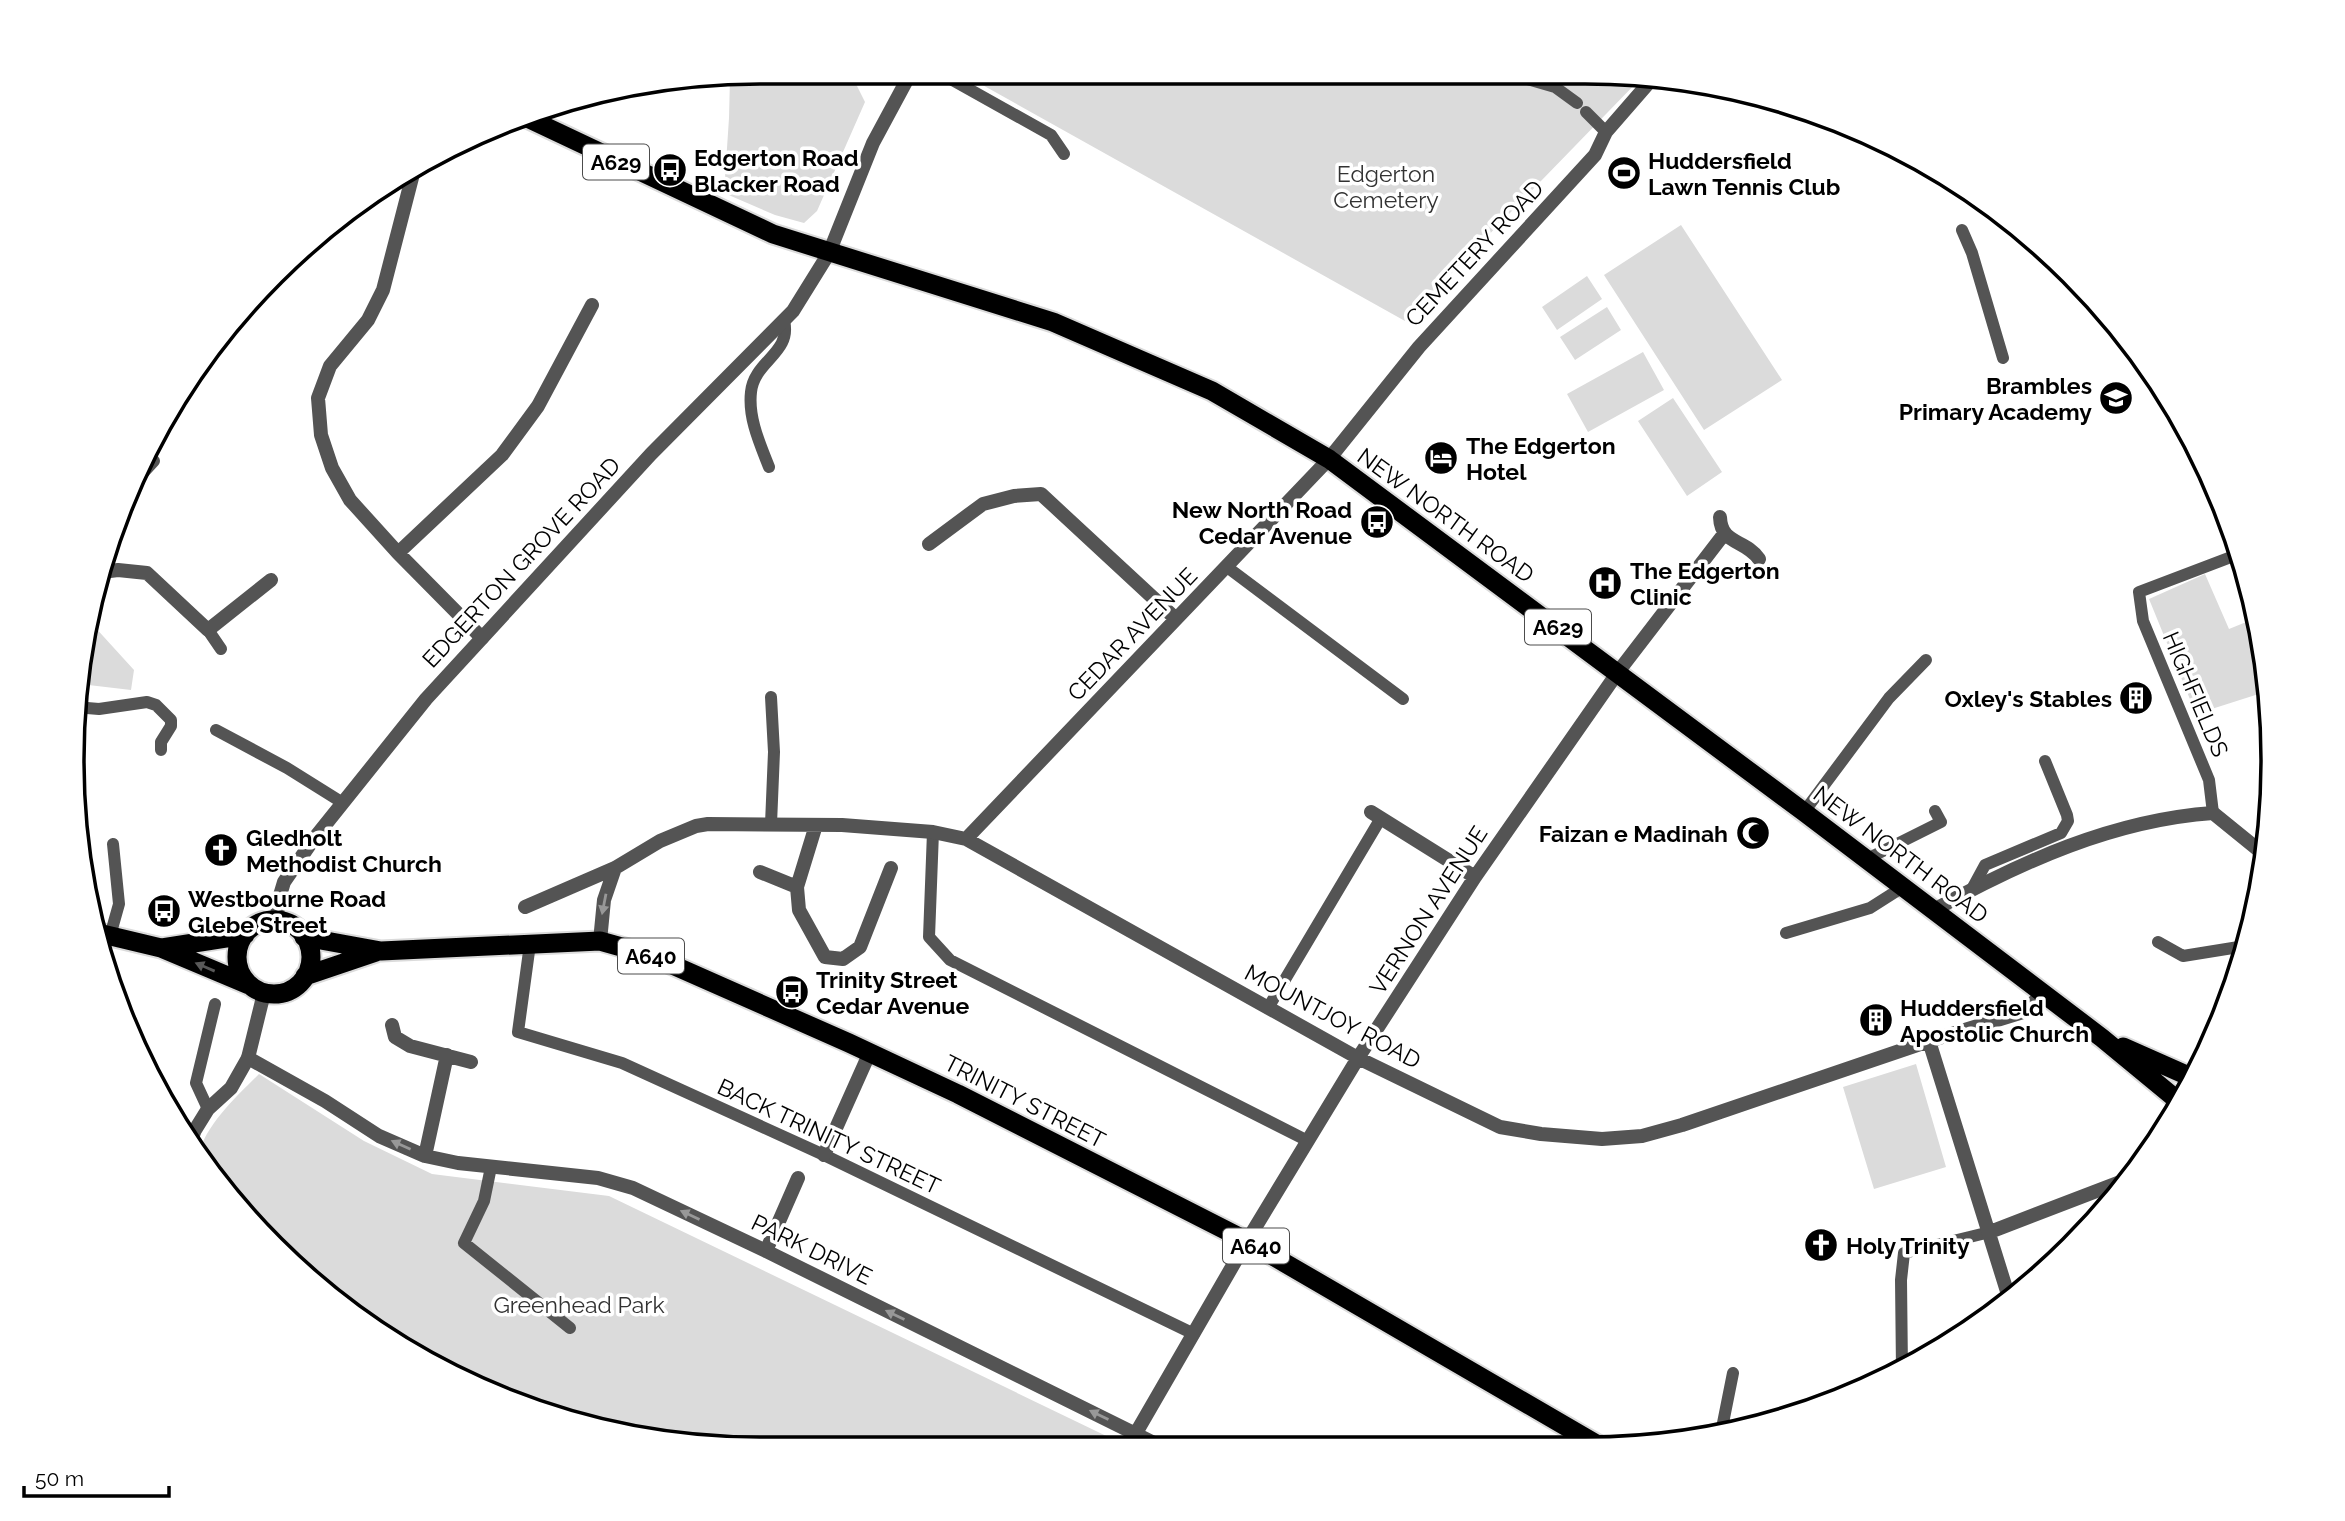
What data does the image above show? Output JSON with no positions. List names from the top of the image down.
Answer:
{
  "streets": {
    "highway": [
      "A629",
      "NEW NORTH ROAD",
      "A640",
      "TRINITY STREET"
    ],
    "street": [
      "CEMETERY ROAD",
      "EDGERTON GROVE ROAD",
      "CEDAR AVENUE",
      "VERNON AVENUE",
      "MOUNTJOY ROAD",
      "PARK DRIVE"
    ],
    "lane": ["HIGHFIELDS", "BACK TRINITY STREET"]
  },
  "crossings": [
    ["A629", "NEW NORTH ROAD"],
    ["A629", "EDGERTON GROVE ROAD"],
    ["CEMETERY ROAD", "NEW NORTH ROAD"],
    ["CEMETERY ROAD", "CEDAR AVENUE"],
    ["NEW NORTH ROAD", "EDGERTON GROVE ROAD"],
    ["NEW NORTH ROAD", "CEDAR AVENUE"],
    ["NEW NORTH ROAD", "VERNON AVENUE"],
    ["NEW NORTH ROAD", "MOUNTJOY ROAD"],
    ["EDGERTON GROVE ROAD", "A640"],
    ["EDGERTON GROVE ROAD", "TRINITY STREET"],
    ["CEDAR AVENUE", "MOUNTJOY ROAD"],
    ["VERNON AVENUE", "MOUNTJOY ROAD"],
    ["VERNON AVENUE", "TRINITY STREET"],
    ["VERNON AVENUE", "BACK TRINITY STREET"],
    ["VERNON AVENUE", "PARK DRIVE"],
    ["A640", "TRINITY STREET"],
    ["TRINITY STREET", "BACK TRINITY STREET"]
  ],
  "one_way": ["PARK DRIVE"],
  "parks": ["Edgerton Cemetery", "Greenhead Park"],
  "places": {
    "bus stop": [
      "Edgerton Road Blacker Road",
      "New North Road Cedar Avenue",
      "Westbourne Road Glebe Street",
      "Trinity Street Cedar Avenue"
    ],
    "sports": ["Huddersfield Lawn Tennis Club"],
    "school or university": ["Brambles Primary Academy"],
    "hotel": ["The Edgerton Hotel"],
    "hospital": ["The Edgerton Clinic"],
    "building": ["Oxley's Stables", "Huddersfield Apostolic Church"],
    "mosque": ["Faizan e Madinah"],
    "church": ["Gledholt Methodist Church", "Holy Trinity"]
  },
  "scale_bar": "50 m"
}
